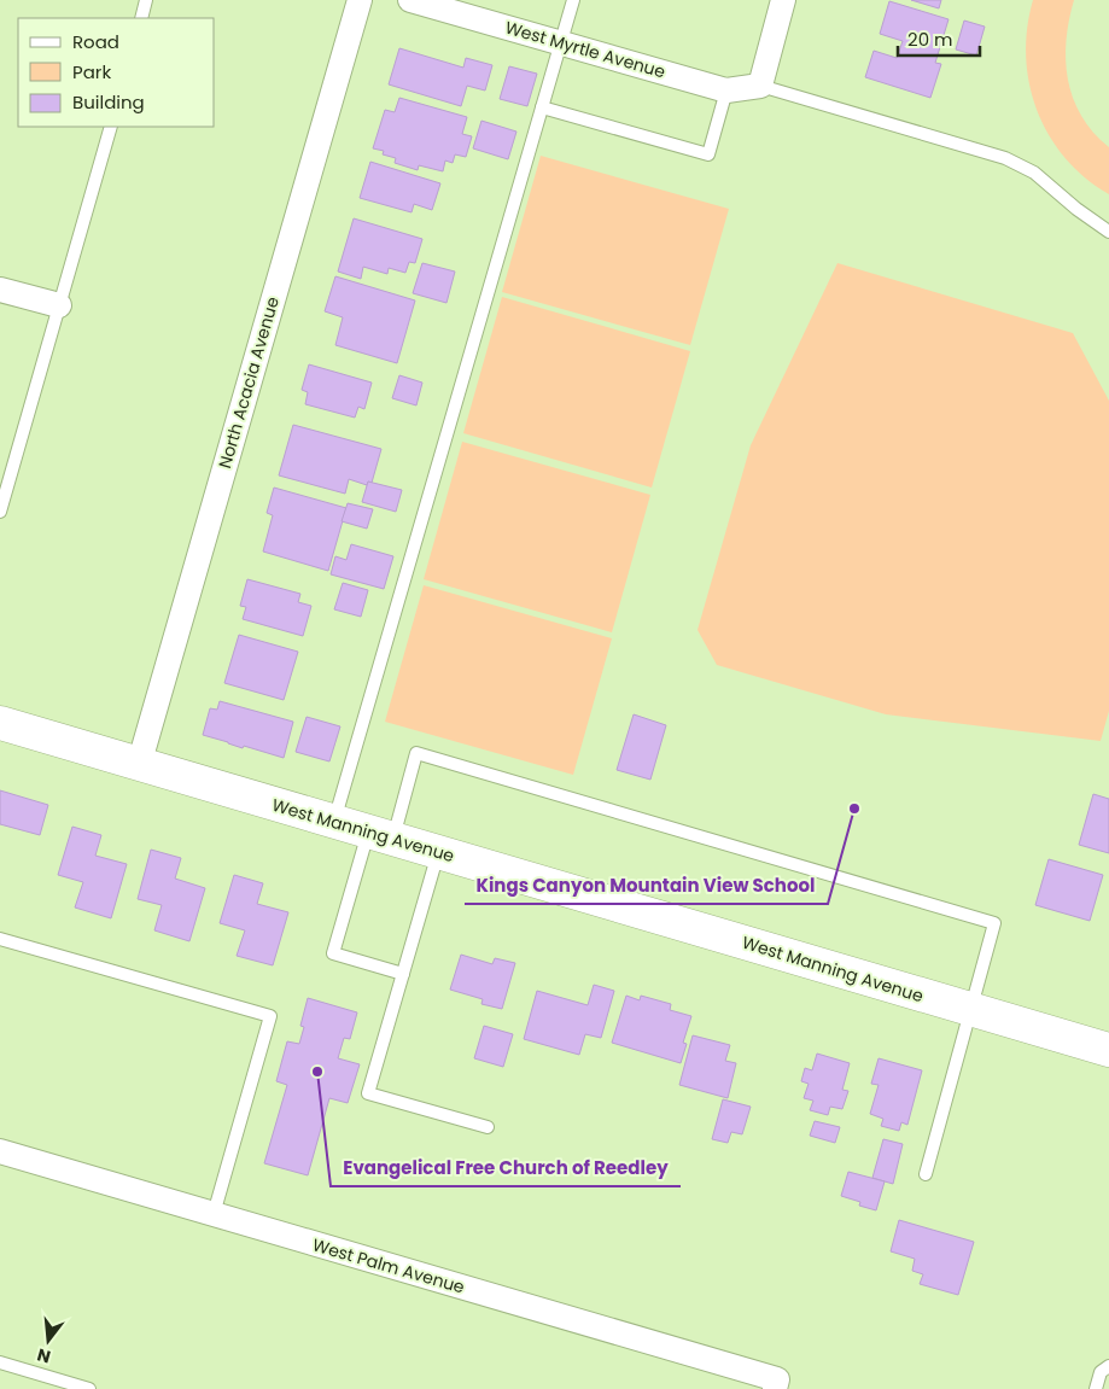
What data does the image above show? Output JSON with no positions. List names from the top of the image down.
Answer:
{
  "streets": {
    "main road": ["West Manning Avenue"],
    "street": ["West Myrtle Avenue", "North Acacia Avenue", "West Palm Avenue"]
  },
  "crossings": [
    ["North Acacia Avenue", "West Manning Avenue"]
  ],
  "places": ["Kings Canyon Mountain View School", "Evangelical Free Church of Reedley"],
  "legend": ["Road", "Park", "Building"],
  "scale_bar": "20 m",
  "north": "bottom"
}
